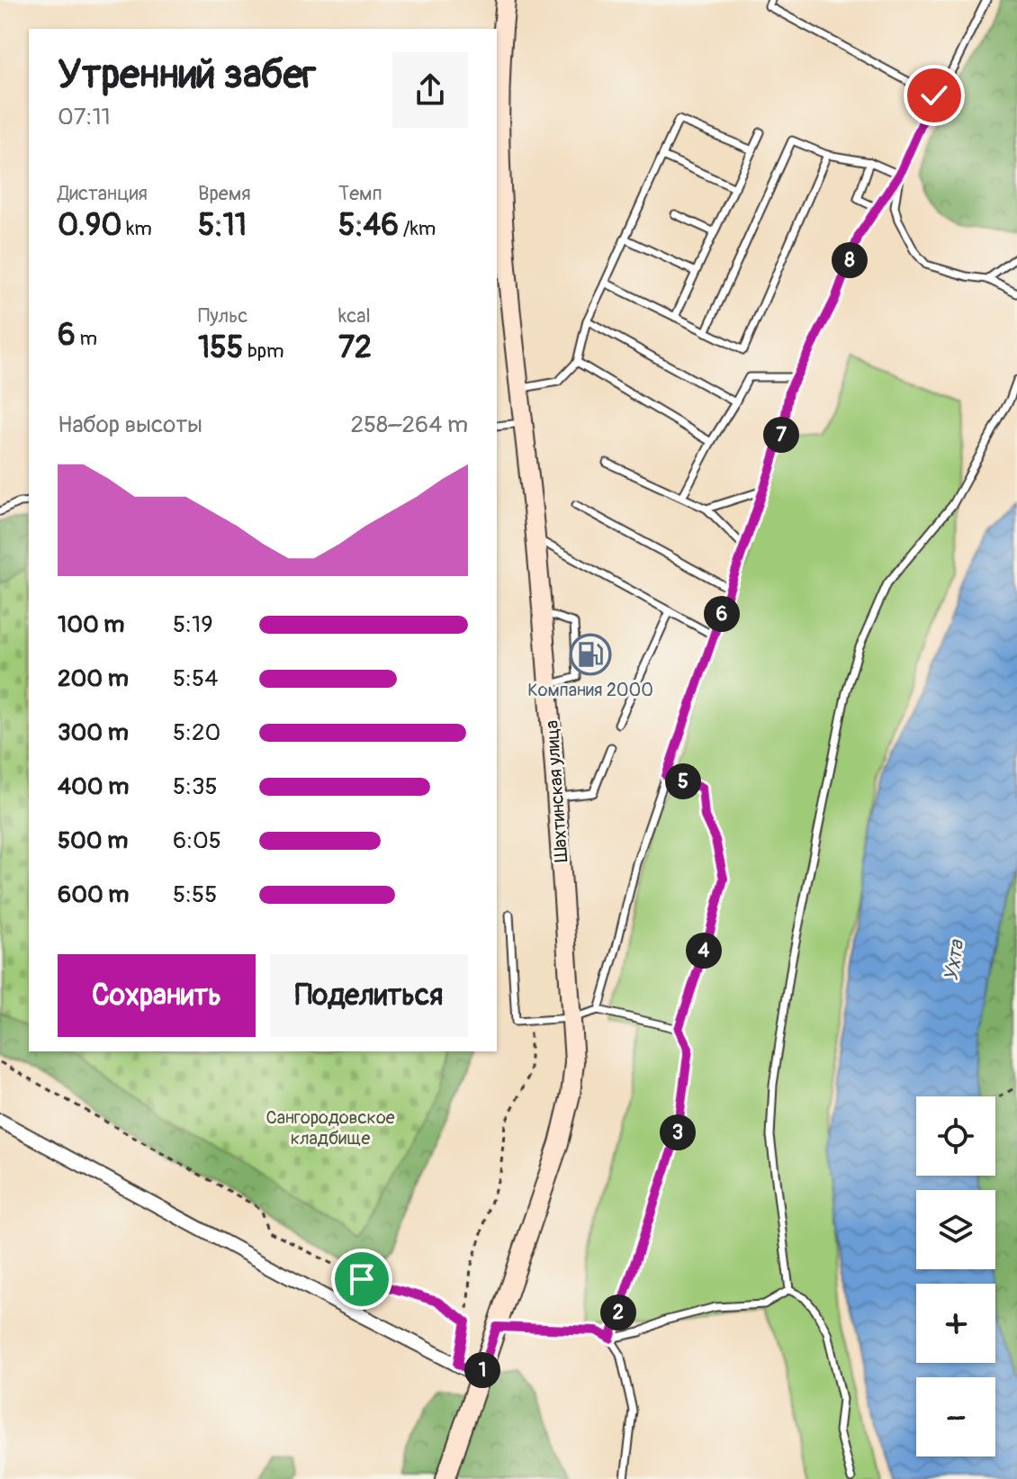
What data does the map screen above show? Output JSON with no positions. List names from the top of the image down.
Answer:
{
  "streets": {
    "street": ["Шахтинская улица"]
  },
  "water": ["Ухта"],
  "parks": ["Сангородовское кладбище"],
  "places": {
    "fuel station": ["Компания 2000"]
  },
  "page": {
    "heading": ["Утренний забег", "07:11"],
    "stats": [
      ["Дистанция", "0.90 km"],
      ["Время", "5:11"],
      ["Темп", "5:46 /km"],
      ["6 m"],
      ["Пульс", "155 bpm"],
      ["kcal", "72"]
    ],
    "pins": [
      "8",
      "7",
      "6",
      "5",
      "4",
      "3",
      "2",
      "1"
    ],
    "chart": ["Набор высоты", "258–264 m"],
    "list": [
      {
        "name": "100 m",
        "note": "5:19"
      },
      {
        "name": "200 m",
        "note": "5:54"
      },
      {
        "name": "300 m",
        "note": "5:20"
      },
      {
        "name": "400 m",
        "note": "5:35"
      },
      {
        "name": "500 m",
        "note": "6:05"
      },
      {
        "name": "600 m",
        "note": "5:55"
      }
    ],
    "buttons": ["Сохранить", "Поделиться"],
    "map_buttons": ["+", "−"]
  }
}
